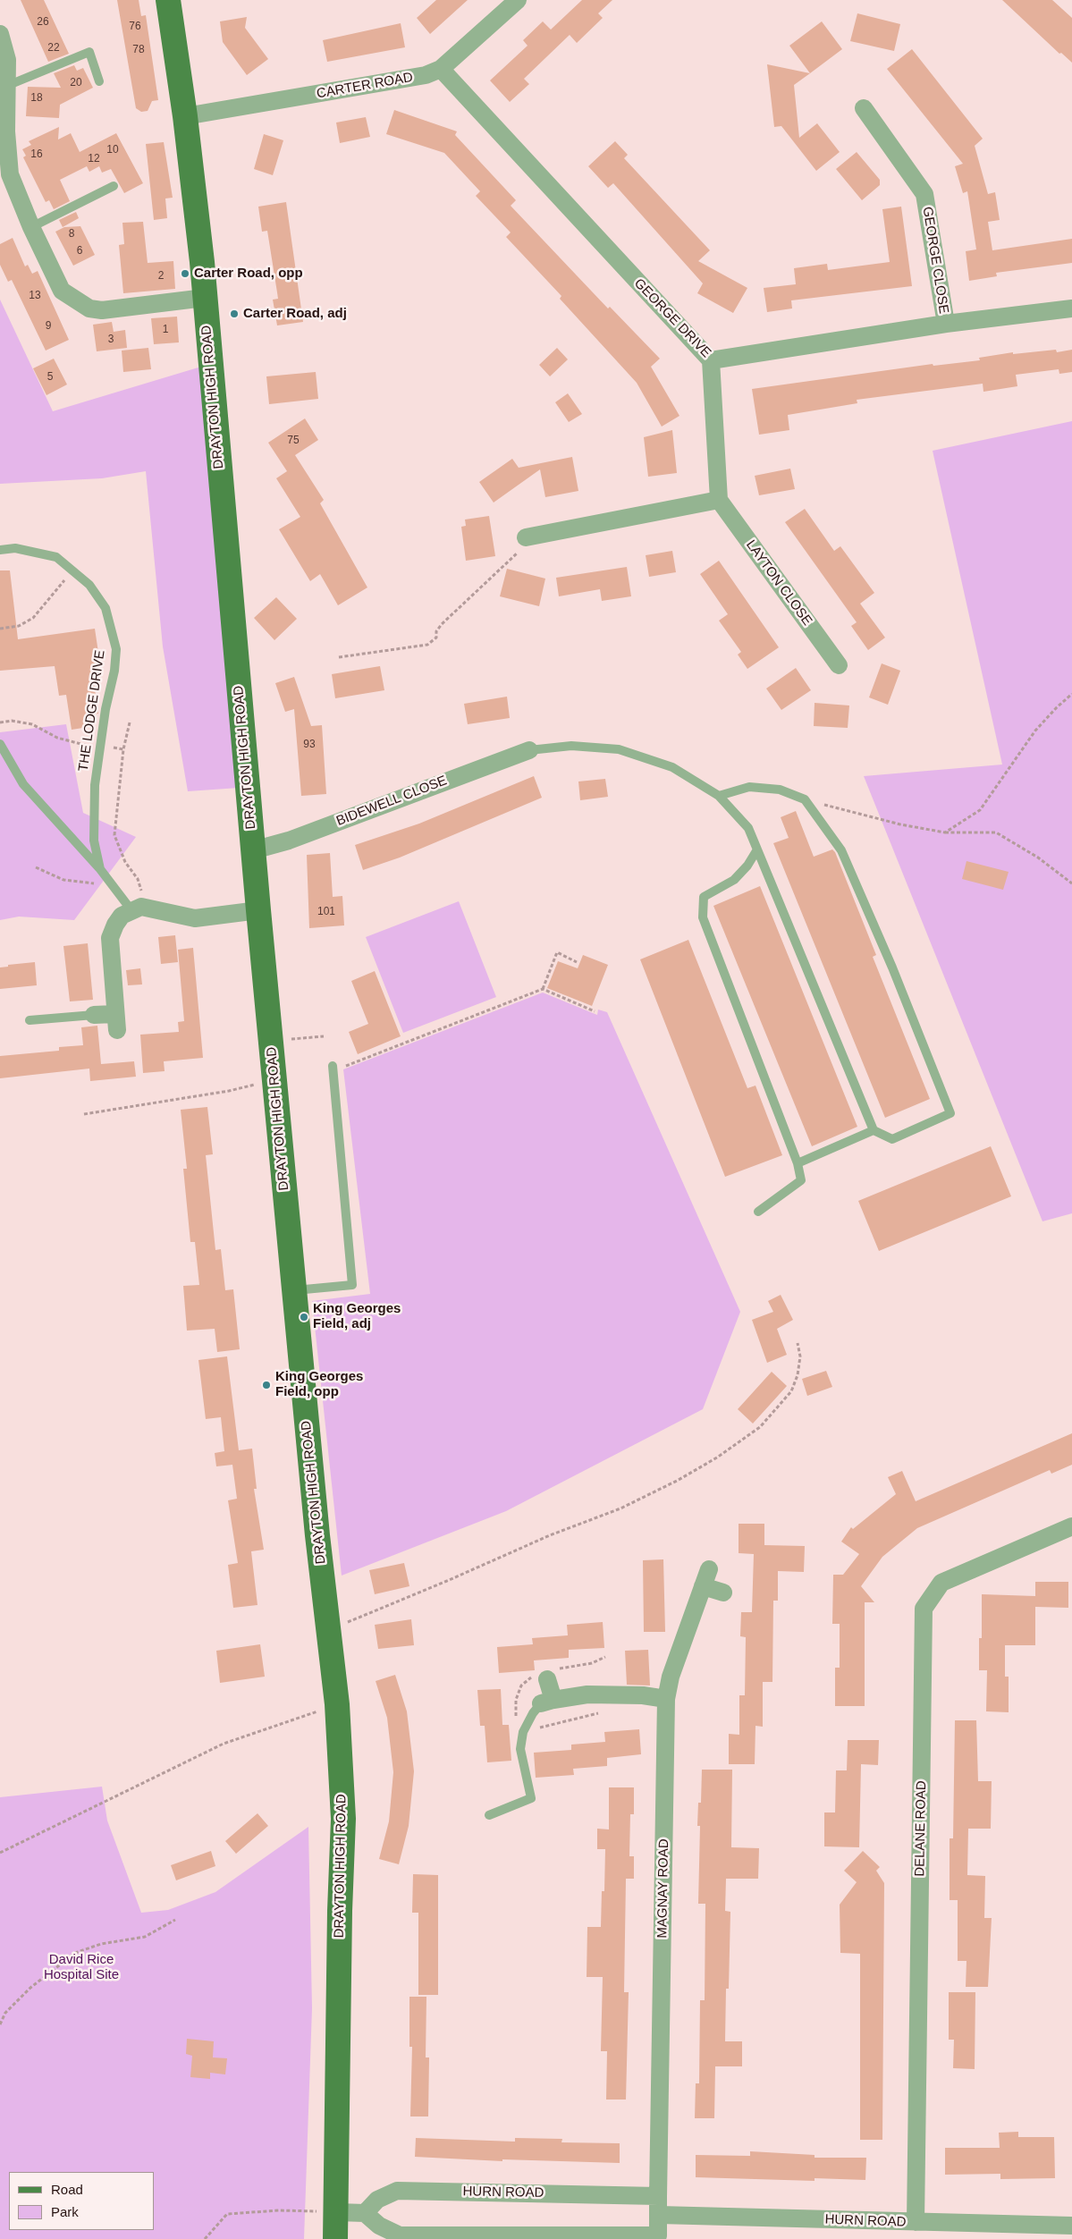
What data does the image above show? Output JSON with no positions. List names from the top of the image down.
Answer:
{
  "streets": {
    "main road": ["DRAYTON HIGH ROAD"],
    "street": [
      "CARTER ROAD",
      "GEORGE CLOSE",
      "GEORGE DRIVE",
      "LAYTON CLOSE",
      "BIDEWELL CLOSE",
      "DELANE ROAD",
      "MAGNAY ROAD",
      "HURN ROAD"
    ],
    "lane": ["THE LODGE DRIVE"]
  },
  "crossings": [
    ["CARTER ROAD", "GEORGE DRIVE"],
    ["CARTER ROAD", "DRAYTON HIGH ROAD"],
    ["GEORGE CLOSE", "GEORGE DRIVE"],
    ["DRAYTON HIGH ROAD", "BIDEWELL CLOSE"],
    ["DELANE ROAD", "HURN ROAD"],
    ["MAGNAY ROAD", "HURN ROAD"]
  ],
  "parks": ["David Rice Hospital Site"],
  "places": [
    "Carter Road, opp",
    "Carter Road, adj",
    "King Georges Field, adj",
    "King Georges Field, opp"
  ],
  "house_numbers": [
    "26",
    "76",
    "22",
    "78",
    "20",
    "18",
    "10",
    "16",
    "12",
    "8",
    "6",
    "2",
    "13",
    "9",
    "1",
    "3",
    "5",
    "75",
    "93",
    "101"
  ],
  "legend": ["Road", "Park"]
}
